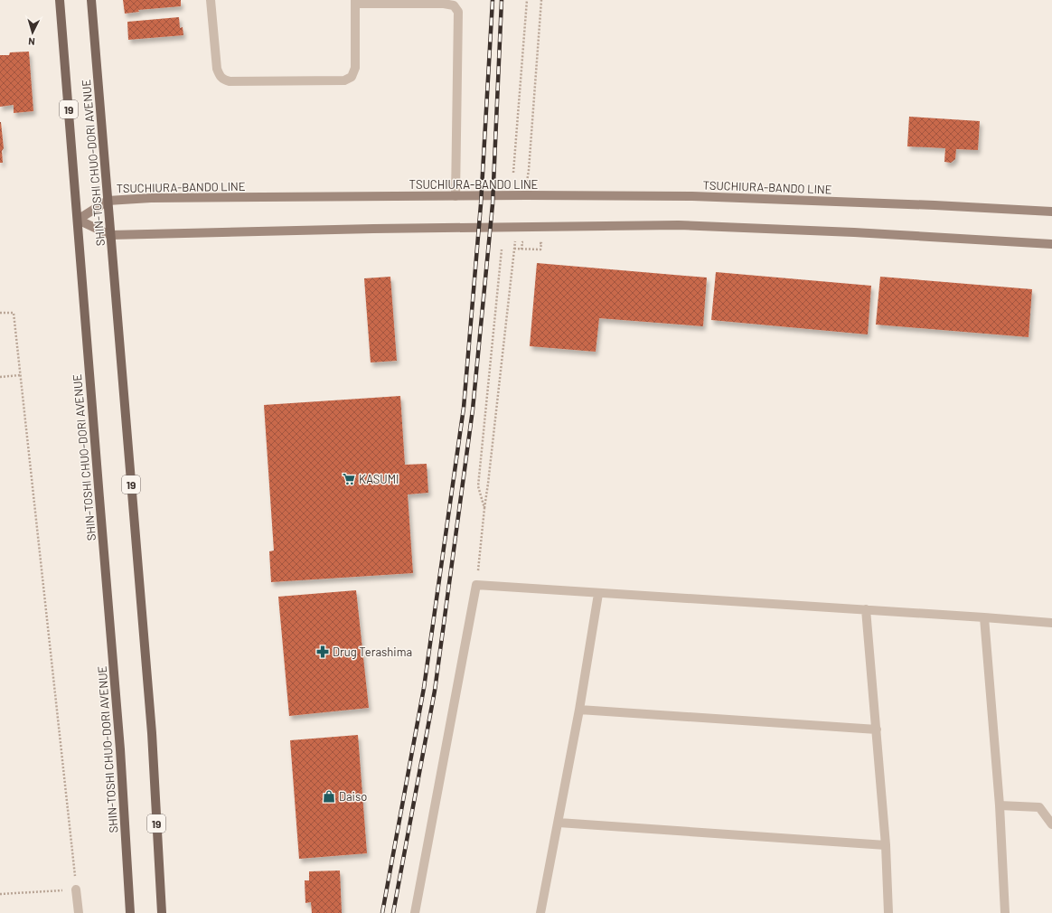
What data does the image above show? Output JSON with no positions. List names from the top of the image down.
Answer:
{
  "streets": {
    "main road": ["19", "SHIN-TOSHI CHUO-DORI AVENUE", "TSUCHIURA-BANDO LINE"]
  },
  "crossings": [
    ["19", "SHIN-TOSHI CHUO-DORI AVENUE"],
    ["SHIN-TOSHI CHUO-DORI AVENUE", "TSUCHIURA-BANDO LINE"]
  ],
  "places": {
    "supermarket": ["KASUMI"],
    "pharmacy": ["Drug Terashima"],
    "shop": ["Daiso"]
  },
  "north": "bottom"
}
